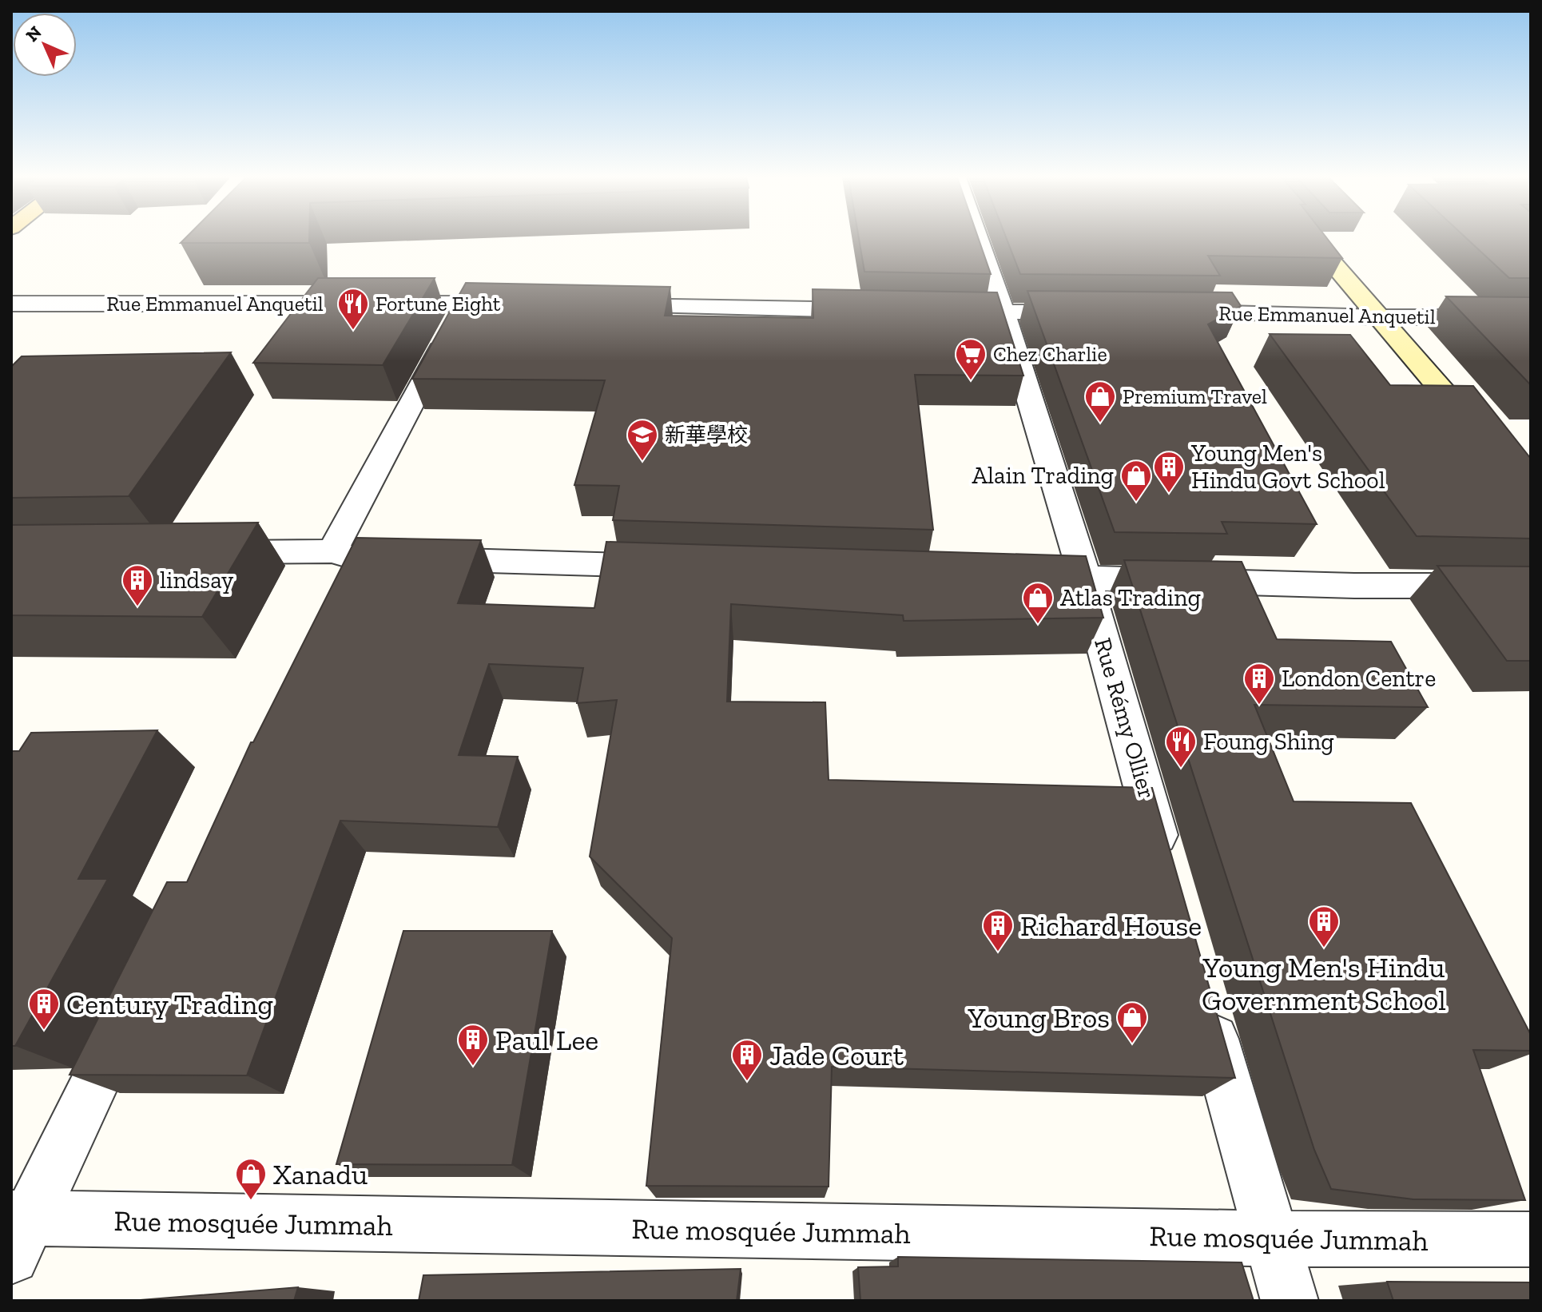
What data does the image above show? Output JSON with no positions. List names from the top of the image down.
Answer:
{
  "streets": {
    "street": ["Rue Emmanuel Anquetil", "Rue Rémy Ollier", "Rue mosquée Jummah"]
  },
  "places": {
    "restaurant": ["Fortune Eight", "Foung Shing"],
    "supermarket": ["Chez Charlie"],
    "shop": [
      "Premium Travel",
      "Alain Trading",
      "Atlas Trading",
      "Young Bros",
      "Xanadu"
    ],
    "school or university": ["新華學校"],
    "building": [
      "Young Men's Hindu Govt School",
      "lindsay",
      "London Centre",
      "Young Men's Hindu Government School",
      "Richard House",
      "Century Trading",
      "Paul Lee",
      "Jade Court"
    ]
  },
  "north": "top left"
}
